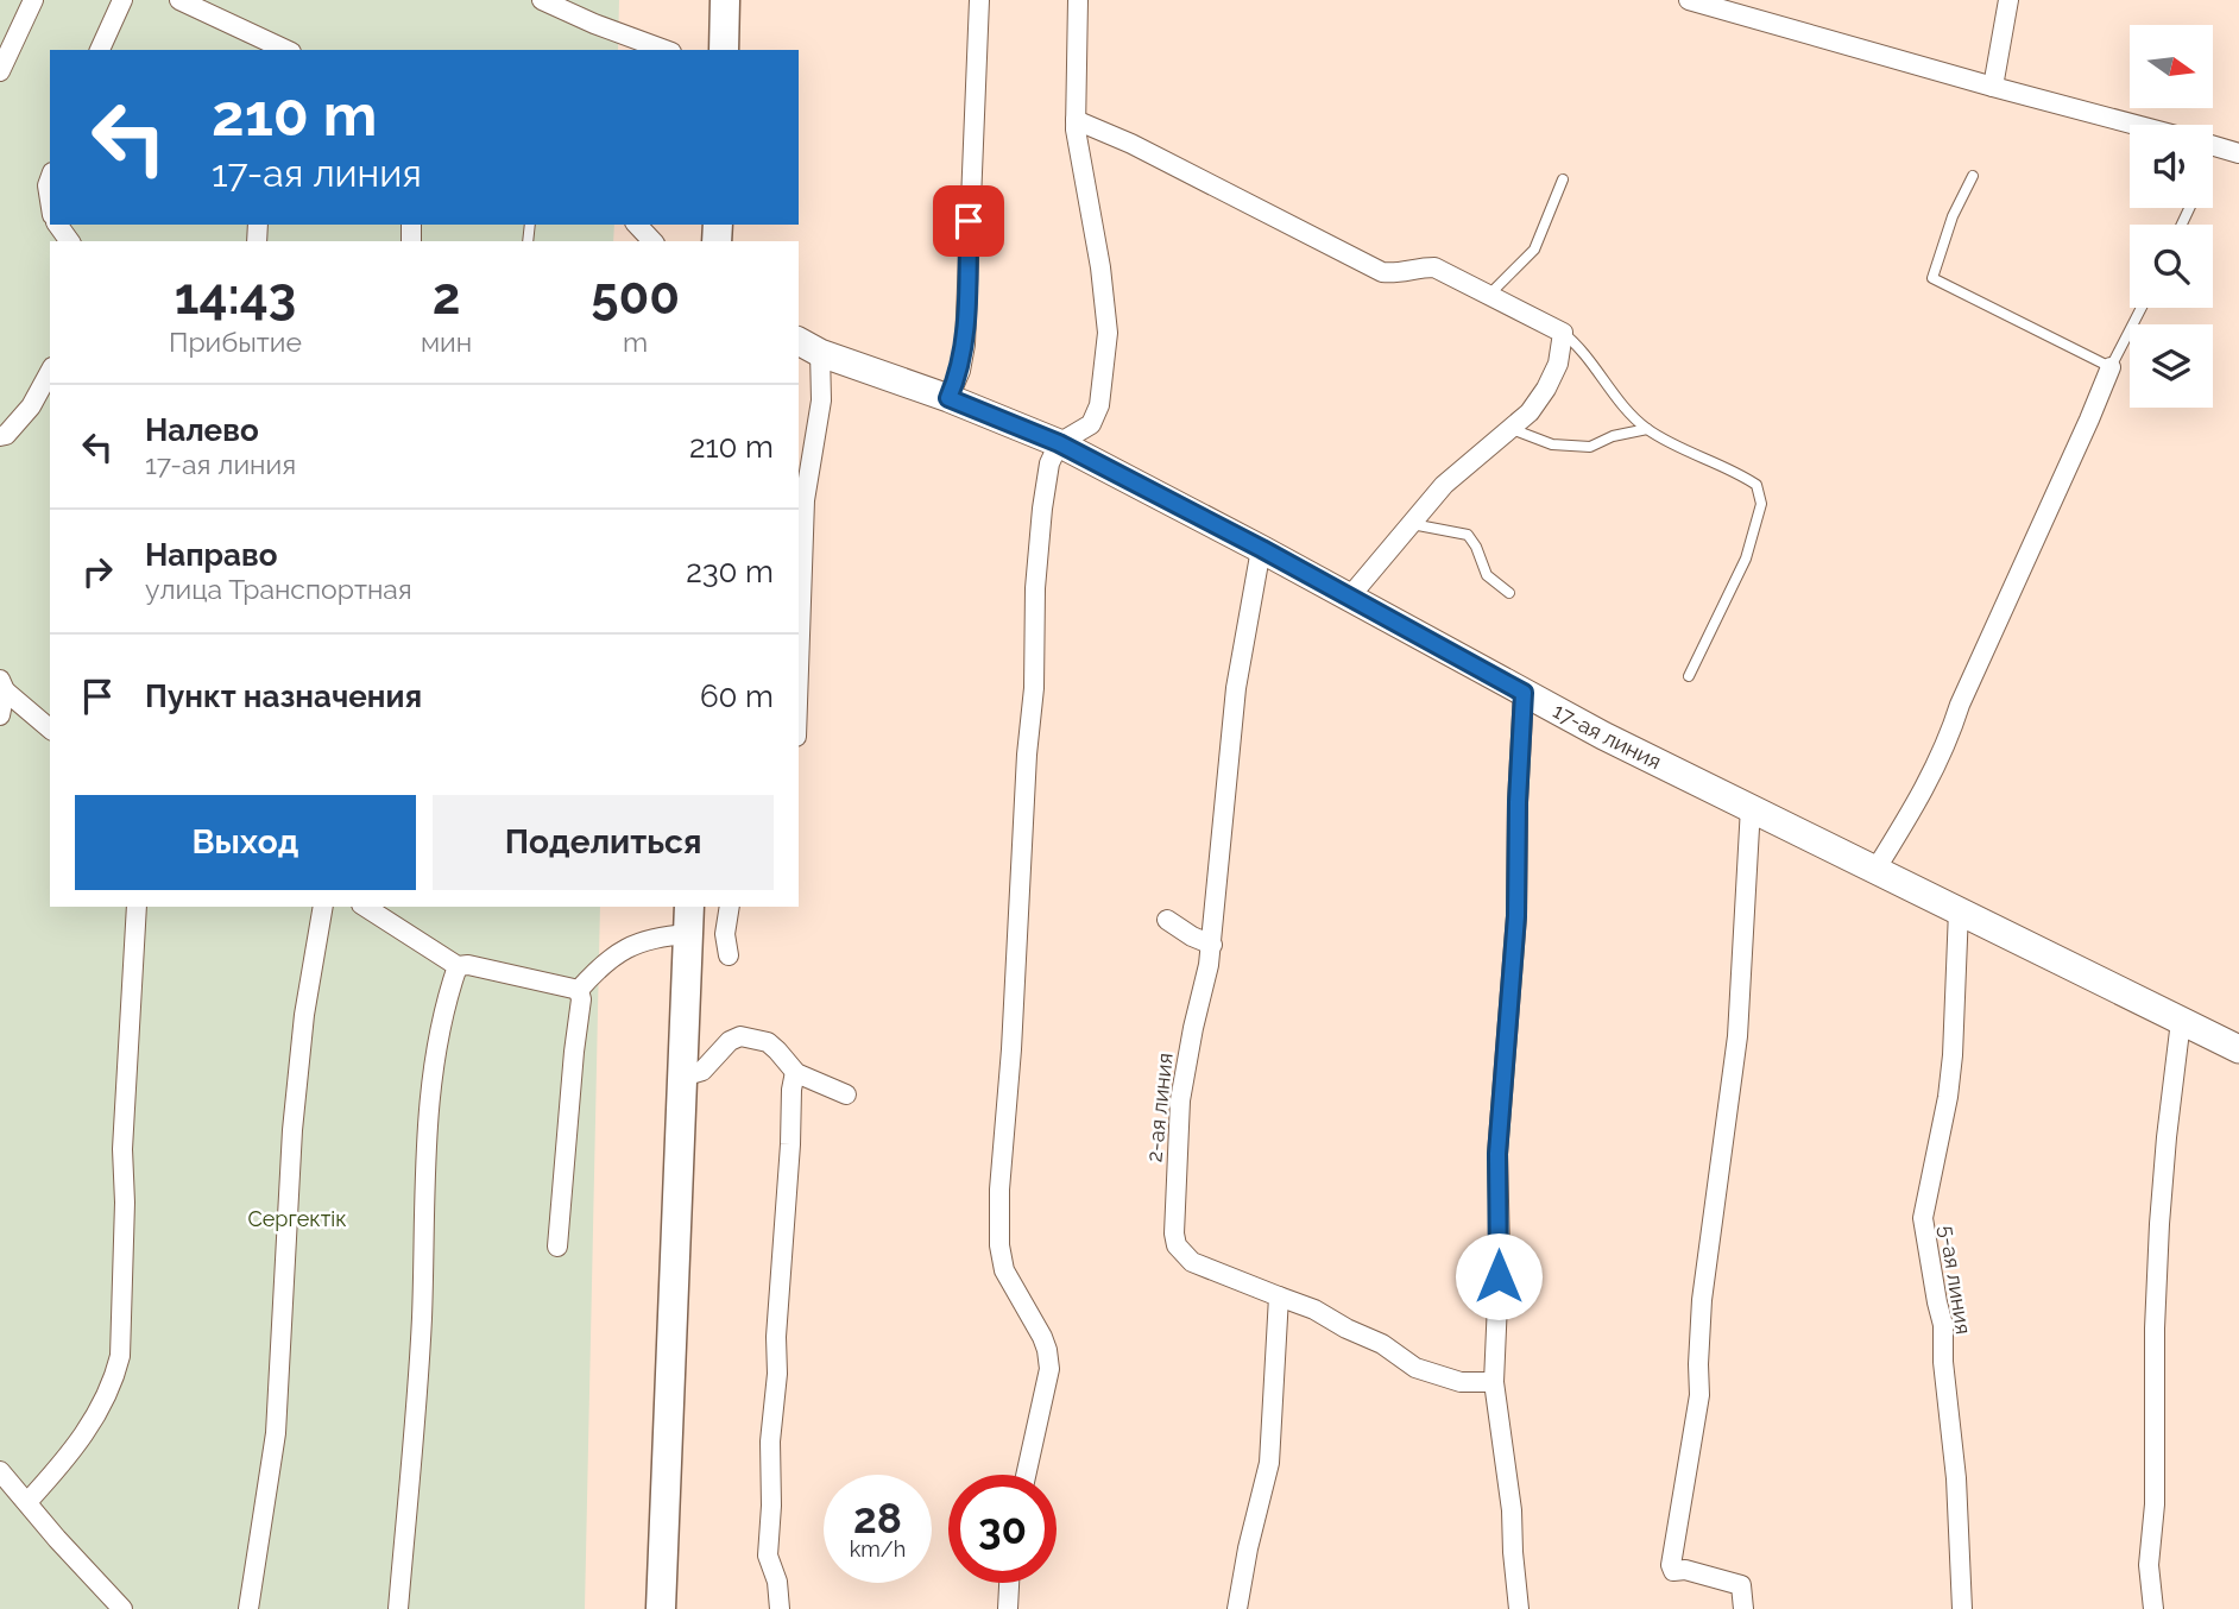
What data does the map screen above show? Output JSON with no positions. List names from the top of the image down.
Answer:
{
  "streets": {
    "street": ["17-ая линия", "2-ая линия", "5-ая линия"]
  },
  "crossings": [
    ["17-ая линия", "2-ая линия"],
    ["17-ая линия", "5-ая линия"]
  ],
  "parks": ["Сергектік"],
  "north": "right",
  "page": {
    "turn": ["210 m", "17-ая линия"],
    "eta": [
      "14:43",
      "Прибытие",
      "2",
      "мин",
      "500",
      "m"
    ],
    "list": [
      {
        "name": "Налево",
        "note": "17-ая линия",
        "value": "210 m"
      },
      {
        "name": "Направо",
        "note": "улица Транспортная",
        "value": "230 m"
      },
      {
        "name": "Пункт назначения",
        "value": "60 m"
      }
    ],
    "buttons": ["Выход", "Поделиться"],
    "speed": "28 km/h",
    "limit": "30"
  }
}
